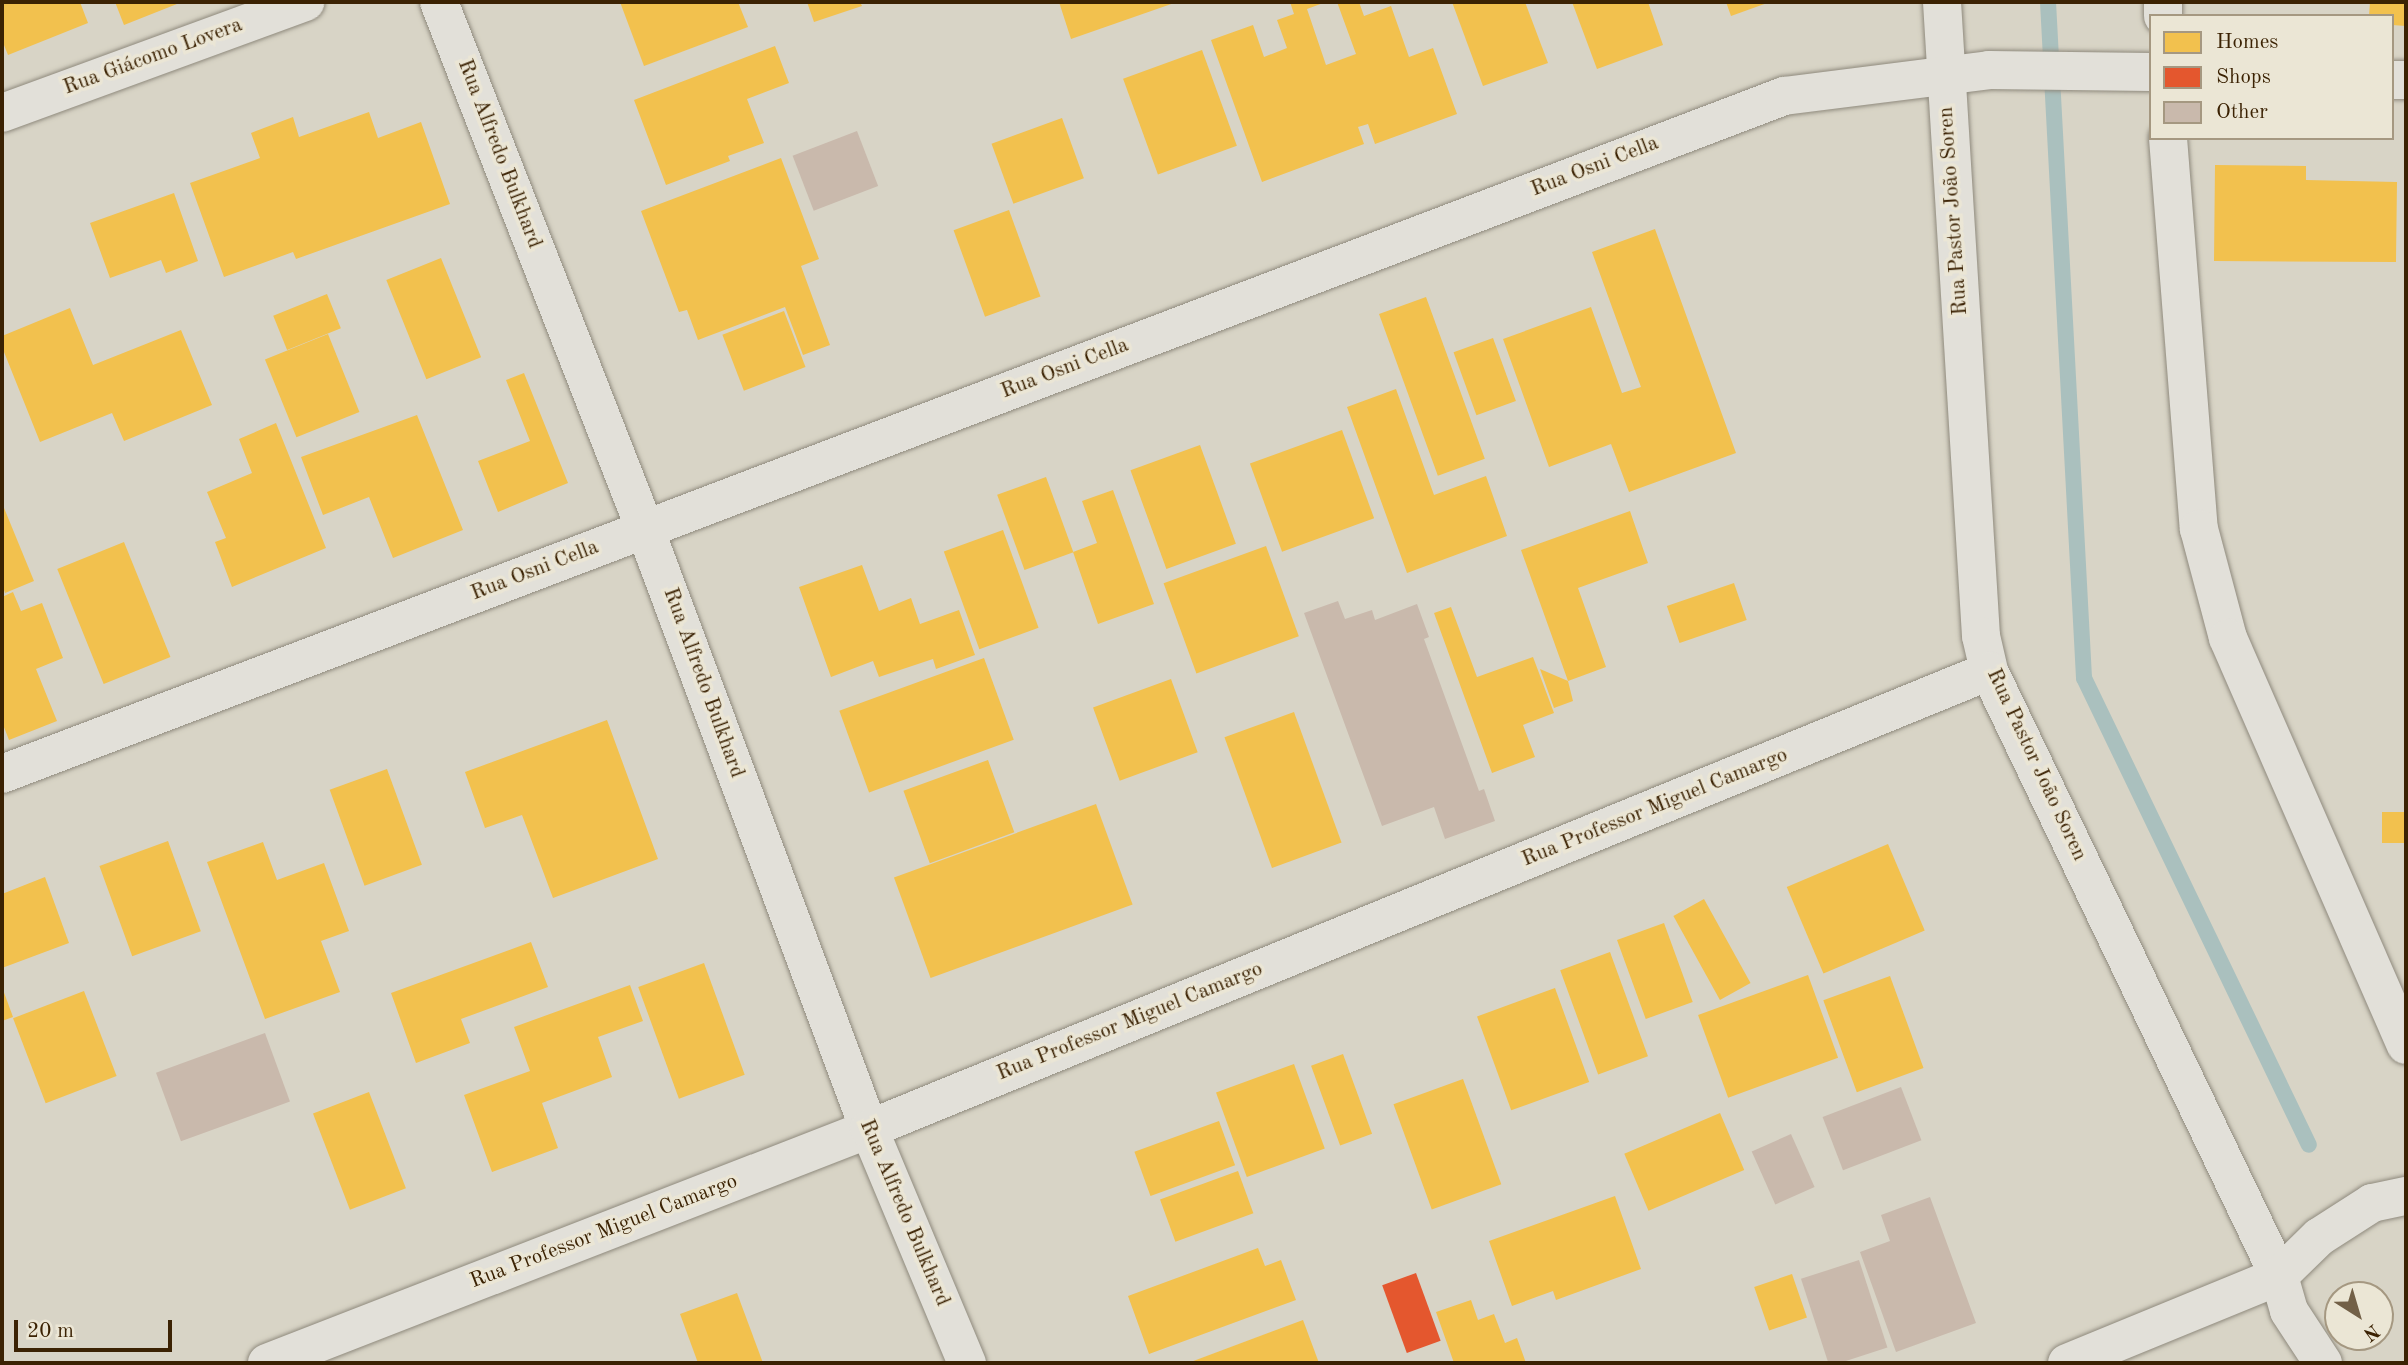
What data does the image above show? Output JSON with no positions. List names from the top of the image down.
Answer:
{
  "streets": {
    "street": [
      "Rua Giácomo Lovera",
      "Rua Alfredo Bulkhard",
      "Rua Osni Cella",
      "Rua Pastor João Soren",
      "Rua Professor Miguel Camargo"
    ]
  },
  "crossings": [
    ["Rua Alfredo Bulkhard", "Rua Osni Cella"],
    ["Rua Alfredo Bulkhard", "Rua Professor Miguel Camargo"],
    ["Rua Osni Cella", "Rua Pastor João Soren"],
    ["Rua Pastor João Soren", "Rua Professor Miguel Camargo"]
  ],
  "legend": ["Homes", "Shops", "Other"],
  "scale_bar": "20 m",
  "north": "bottom right"
}
